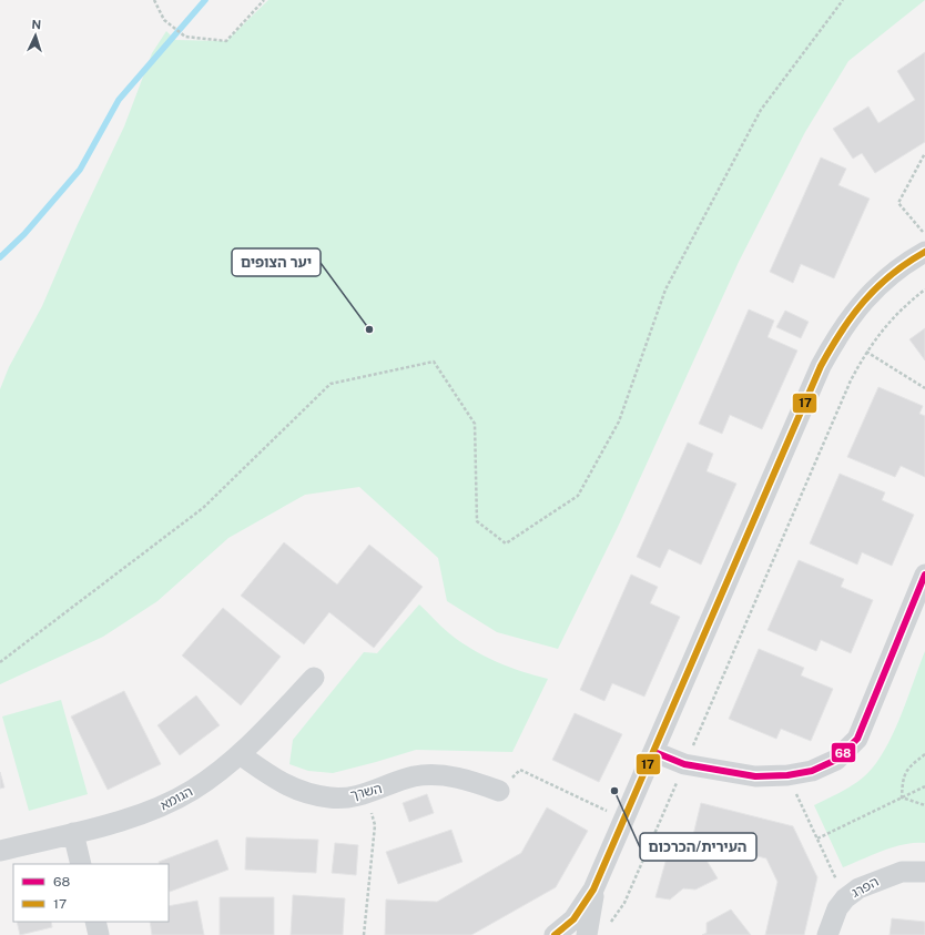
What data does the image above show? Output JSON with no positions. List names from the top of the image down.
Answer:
{
  "streets": {
    "street": ["השרך", "הגומא", "הפרג"]
  },
  "crossings": [
    ["השרך", "הגומא"]
  ],
  "places": ["יער הצופים", "העירית/הכרכום"],
  "lines": ["transit line 17", "transit line 68"],
  "legend": ["68", "17"],
  "north": "top"
}
